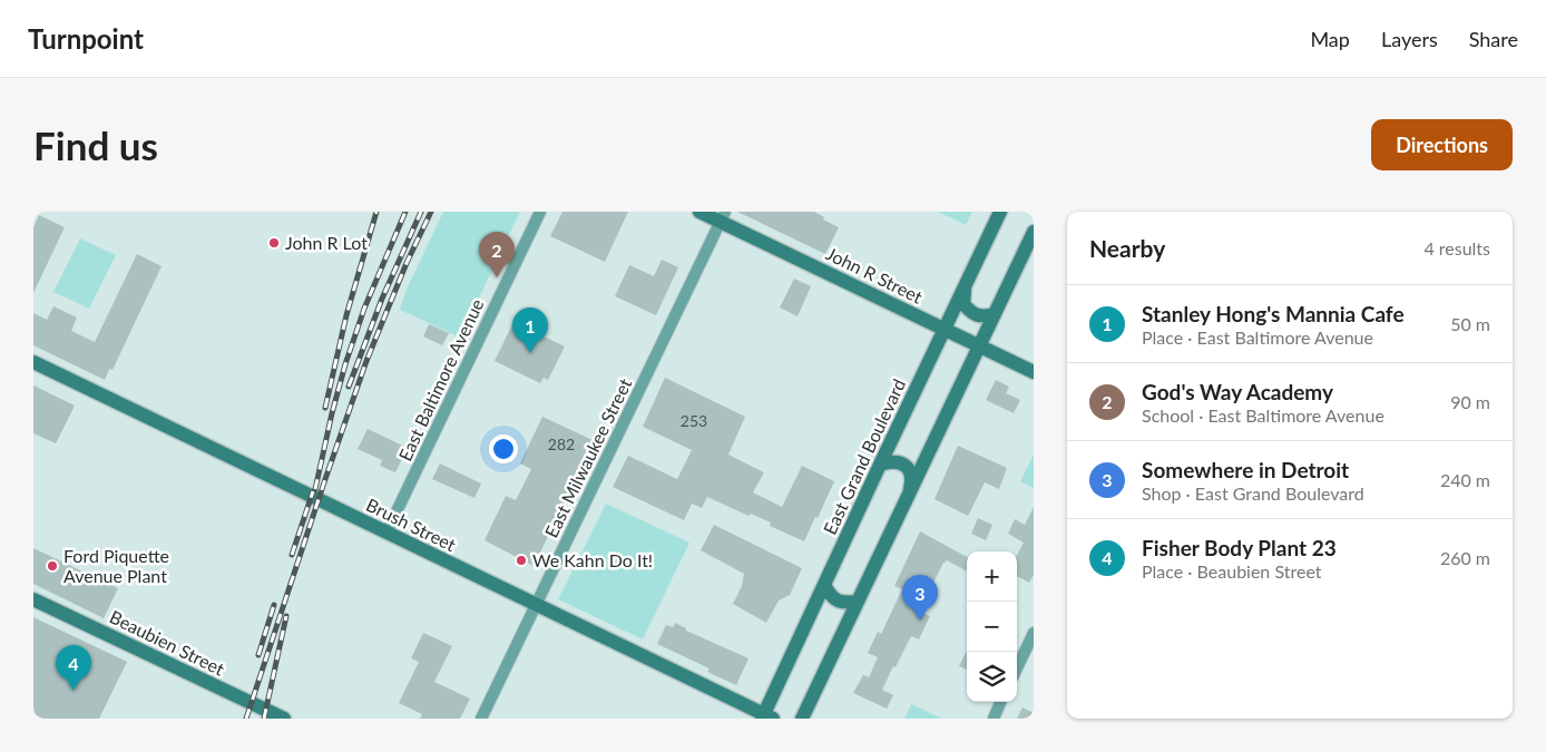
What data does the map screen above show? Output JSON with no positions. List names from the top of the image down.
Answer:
{
  "streets": {
    "street": [
      "John R Street",
      "East Baltimore Avenue",
      "East Grand Boulevard",
      "East Milwaukee Street",
      "Brush Street",
      "Beaubien Street"
    ]
  },
  "crossings": [
    ["John R Street", "East Grand Boulevard"],
    ["John R Street", "East Milwaukee Street"],
    ["East Baltimore Avenue", "Brush Street"],
    ["East Grand Boulevard", "Brush Street"],
    ["East Milwaukee Street", "Brush Street"]
  ],
  "places": ["John R Lot", "We Kahn Do It!", "Ford Piquette Avenue Plant"],
  "house_numbers": ["253", "282"],
  "page": {
    "header": "Turnpoint",
    "nav": ["Map", "Layers", "Share"],
    "buttons": "Directions",
    "title": "Find us",
    "heading": ["Nearby", "4 results"],
    "pins": [
      "2",
      "1",
      "3",
      "4"
    ],
    "list": [
      {
        "mark": "1",
        "name": "Stanley Hong's Mannia Cafe",
        "note": "Place · East Baltimore Avenue",
        "value": "50 m"
      },
      {
        "mark": "2",
        "name": "God's Way Academy",
        "note": "School · East Baltimore Avenue",
        "value": "90 m"
      },
      {
        "mark": "3",
        "name": "Somewhere in Detroit",
        "note": "Shop · East Grand Boulevard",
        "value": "240 m"
      },
      {
        "mark": "4",
        "name": "Fisher Body Plant 23",
        "note": "Place · Beaubien Street",
        "value": "260 m"
      }
    ],
    "map_buttons": ["+", "−"]
  }
}
